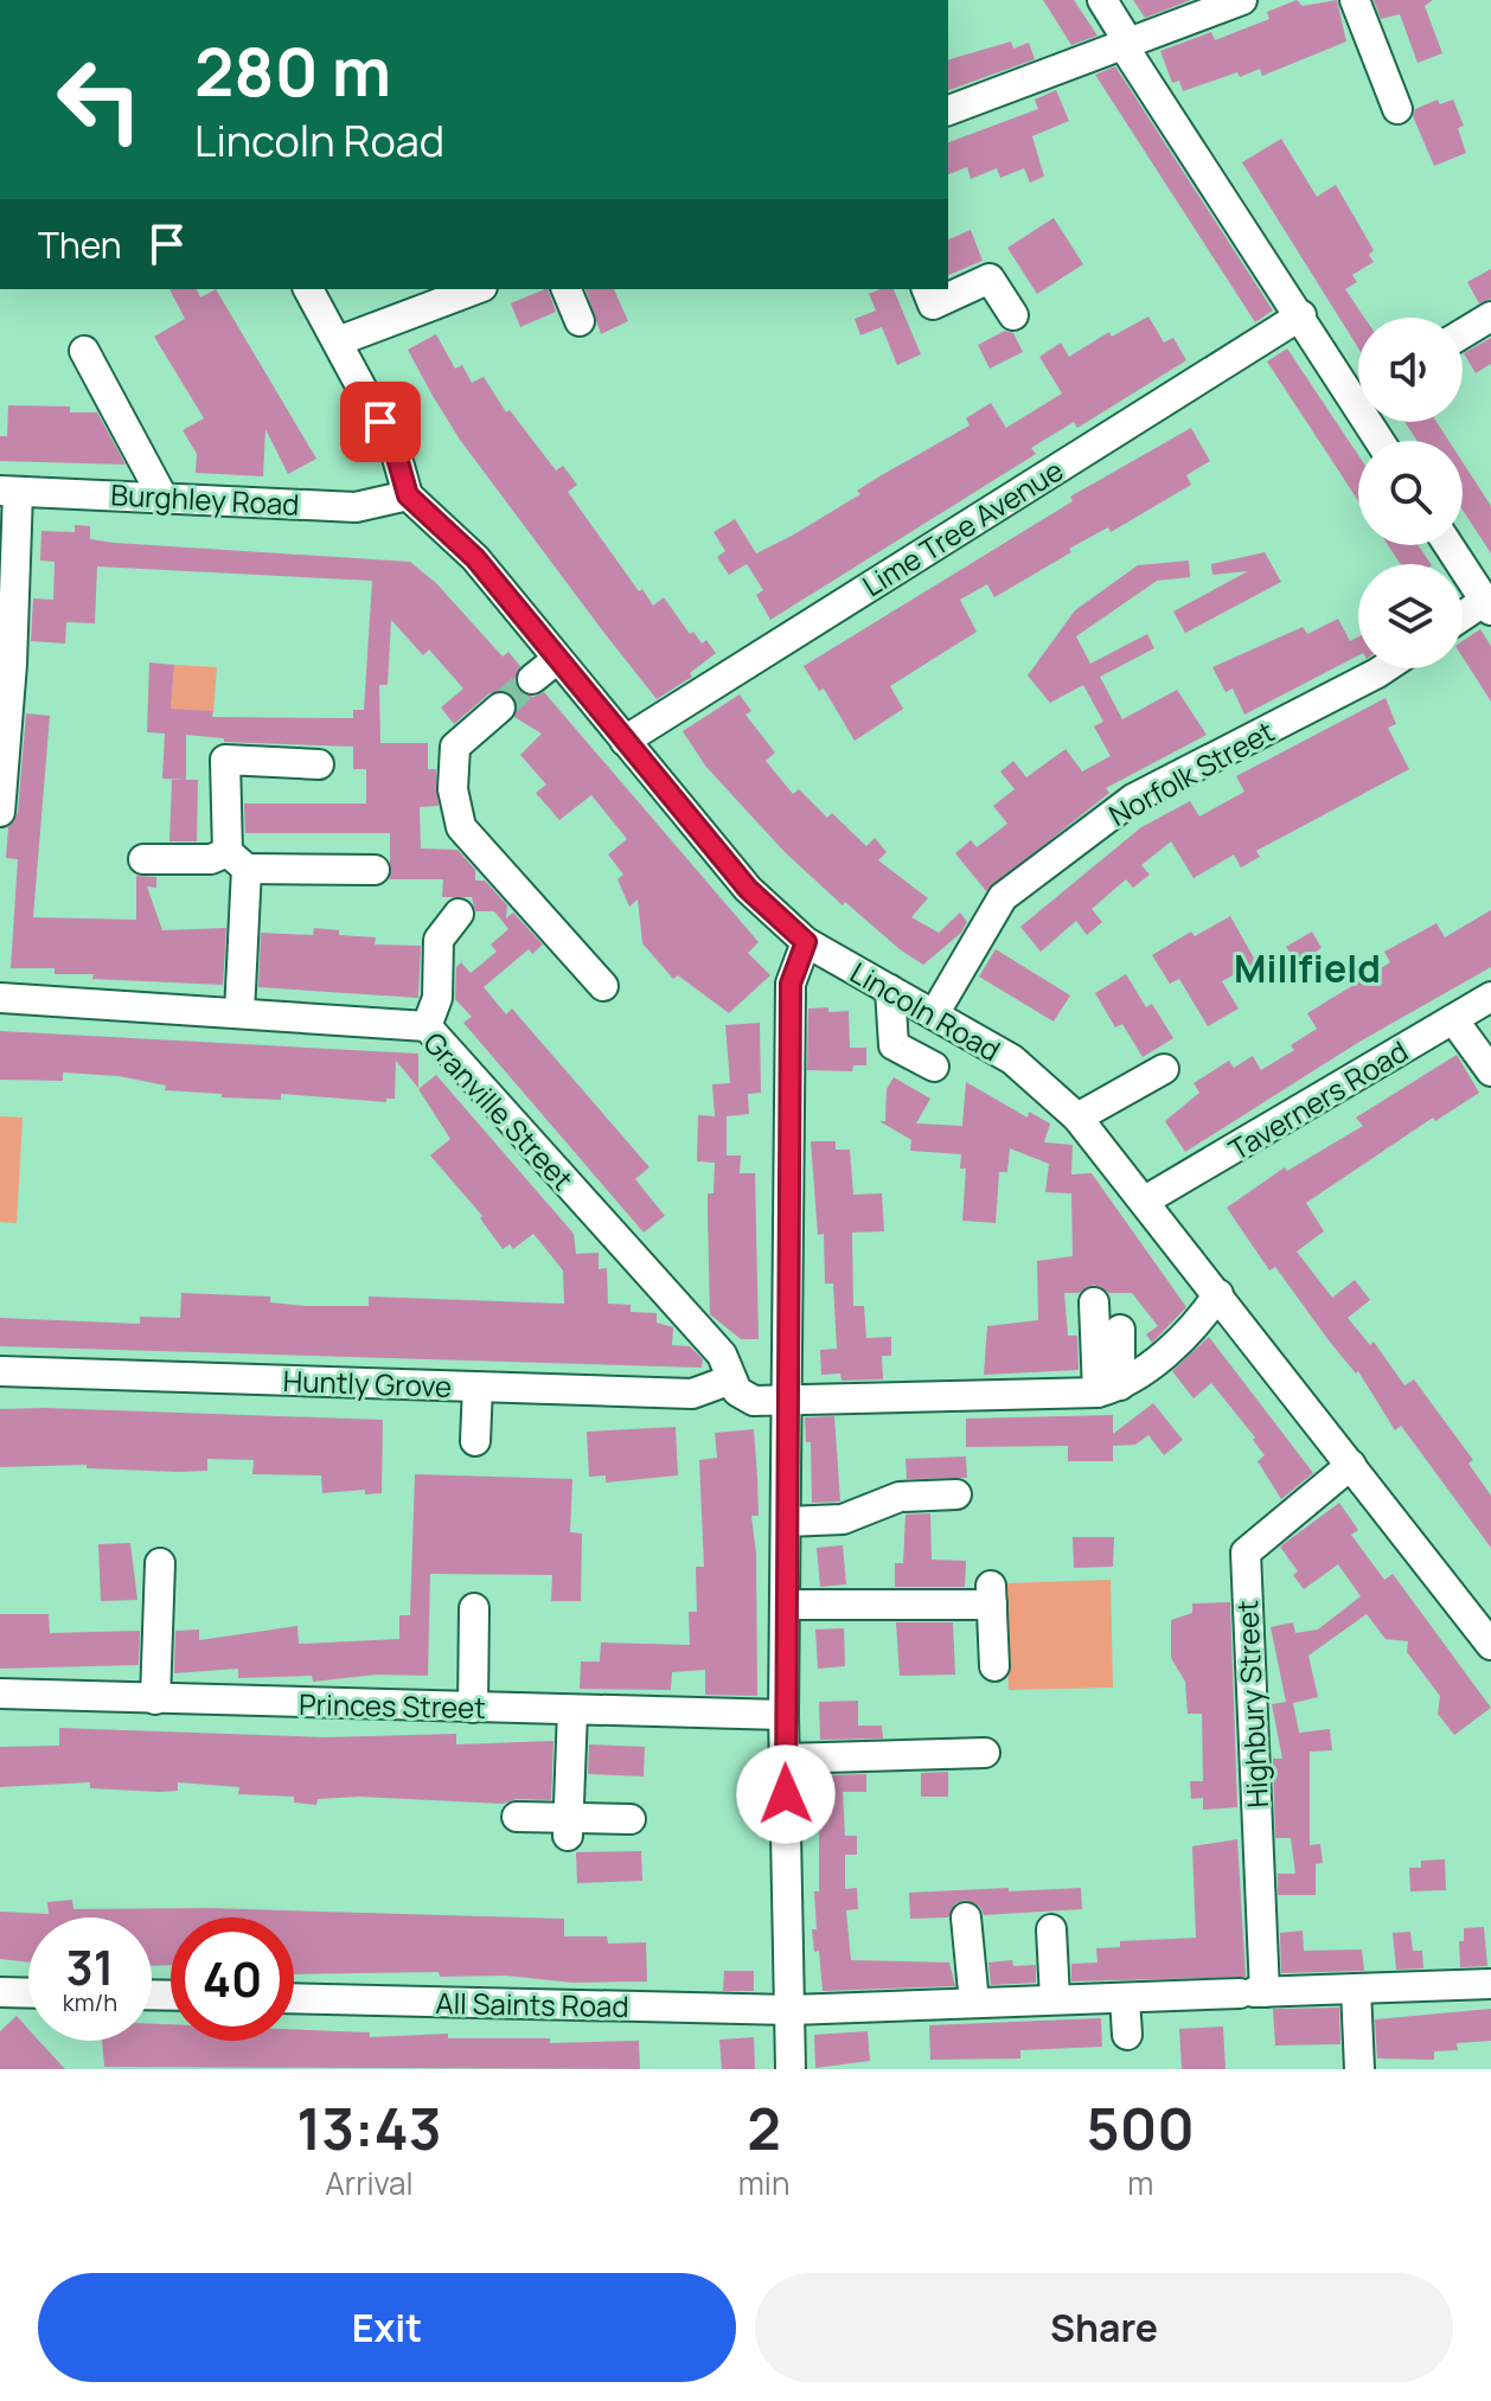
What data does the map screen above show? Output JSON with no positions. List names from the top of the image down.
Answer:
{
  "streets": {
    "street": [
      "Burghley Road",
      "Lime Tree Avenue",
      "Norfolk Street",
      "Lincoln Road",
      "Taverners Road",
      "Granville Street",
      "Huntly Grove",
      "Highbury Street",
      "Princes Street",
      "All Saints Road"
    ]
  },
  "crossings": [
    ["Burghley Road", "Lincoln Road"],
    ["Lime Tree Avenue", "Lincoln Road"],
    ["Norfolk Street", "Lincoln Road"],
    ["Lincoln Road", "Taverners Road"],
    ["Lincoln Road", "Highbury Street"],
    ["Granville Street", "Huntly Grove"],
    ["Highbury Street", "All Saints Road"]
  ],
  "districts": ["Millfield"],
  "page": {
    "turn": ["280 m", "Lincoln Road"],
    "then": "Then",
    "speed": "31 km/h",
    "limit": "40",
    "eta": [
      "13:43",
      "Arrival",
      "2",
      "min",
      "500",
      "m"
    ],
    "buttons": ["Exit", "Share"]
  }
}
